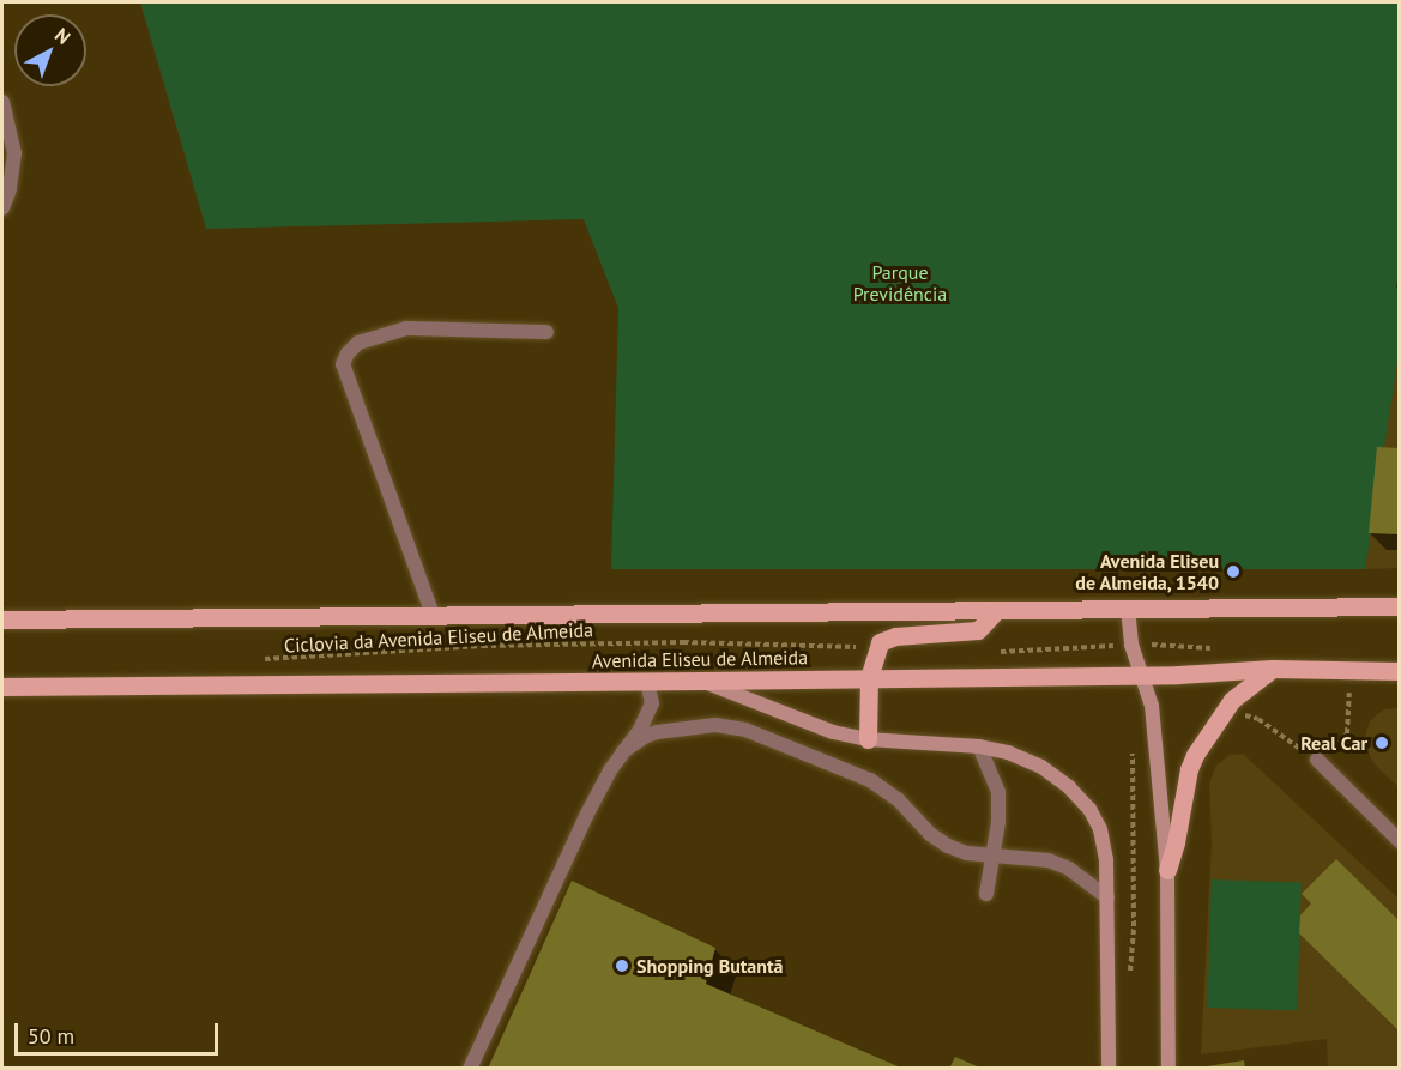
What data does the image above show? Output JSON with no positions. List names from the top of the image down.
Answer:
{
  "streets": {
    "main road": ["Avenida Eliseu de Almeida"],
    "path": ["Ciclovia da Avenida Eliseu de Almeida"]
  },
  "parks": ["Parque Previdência"],
  "places": ["Avenida Eliseu de Almeida, 1540", "Real Car", "Shopping Butantã"],
  "scale_bar": "50 m",
  "north": "top right"
}
